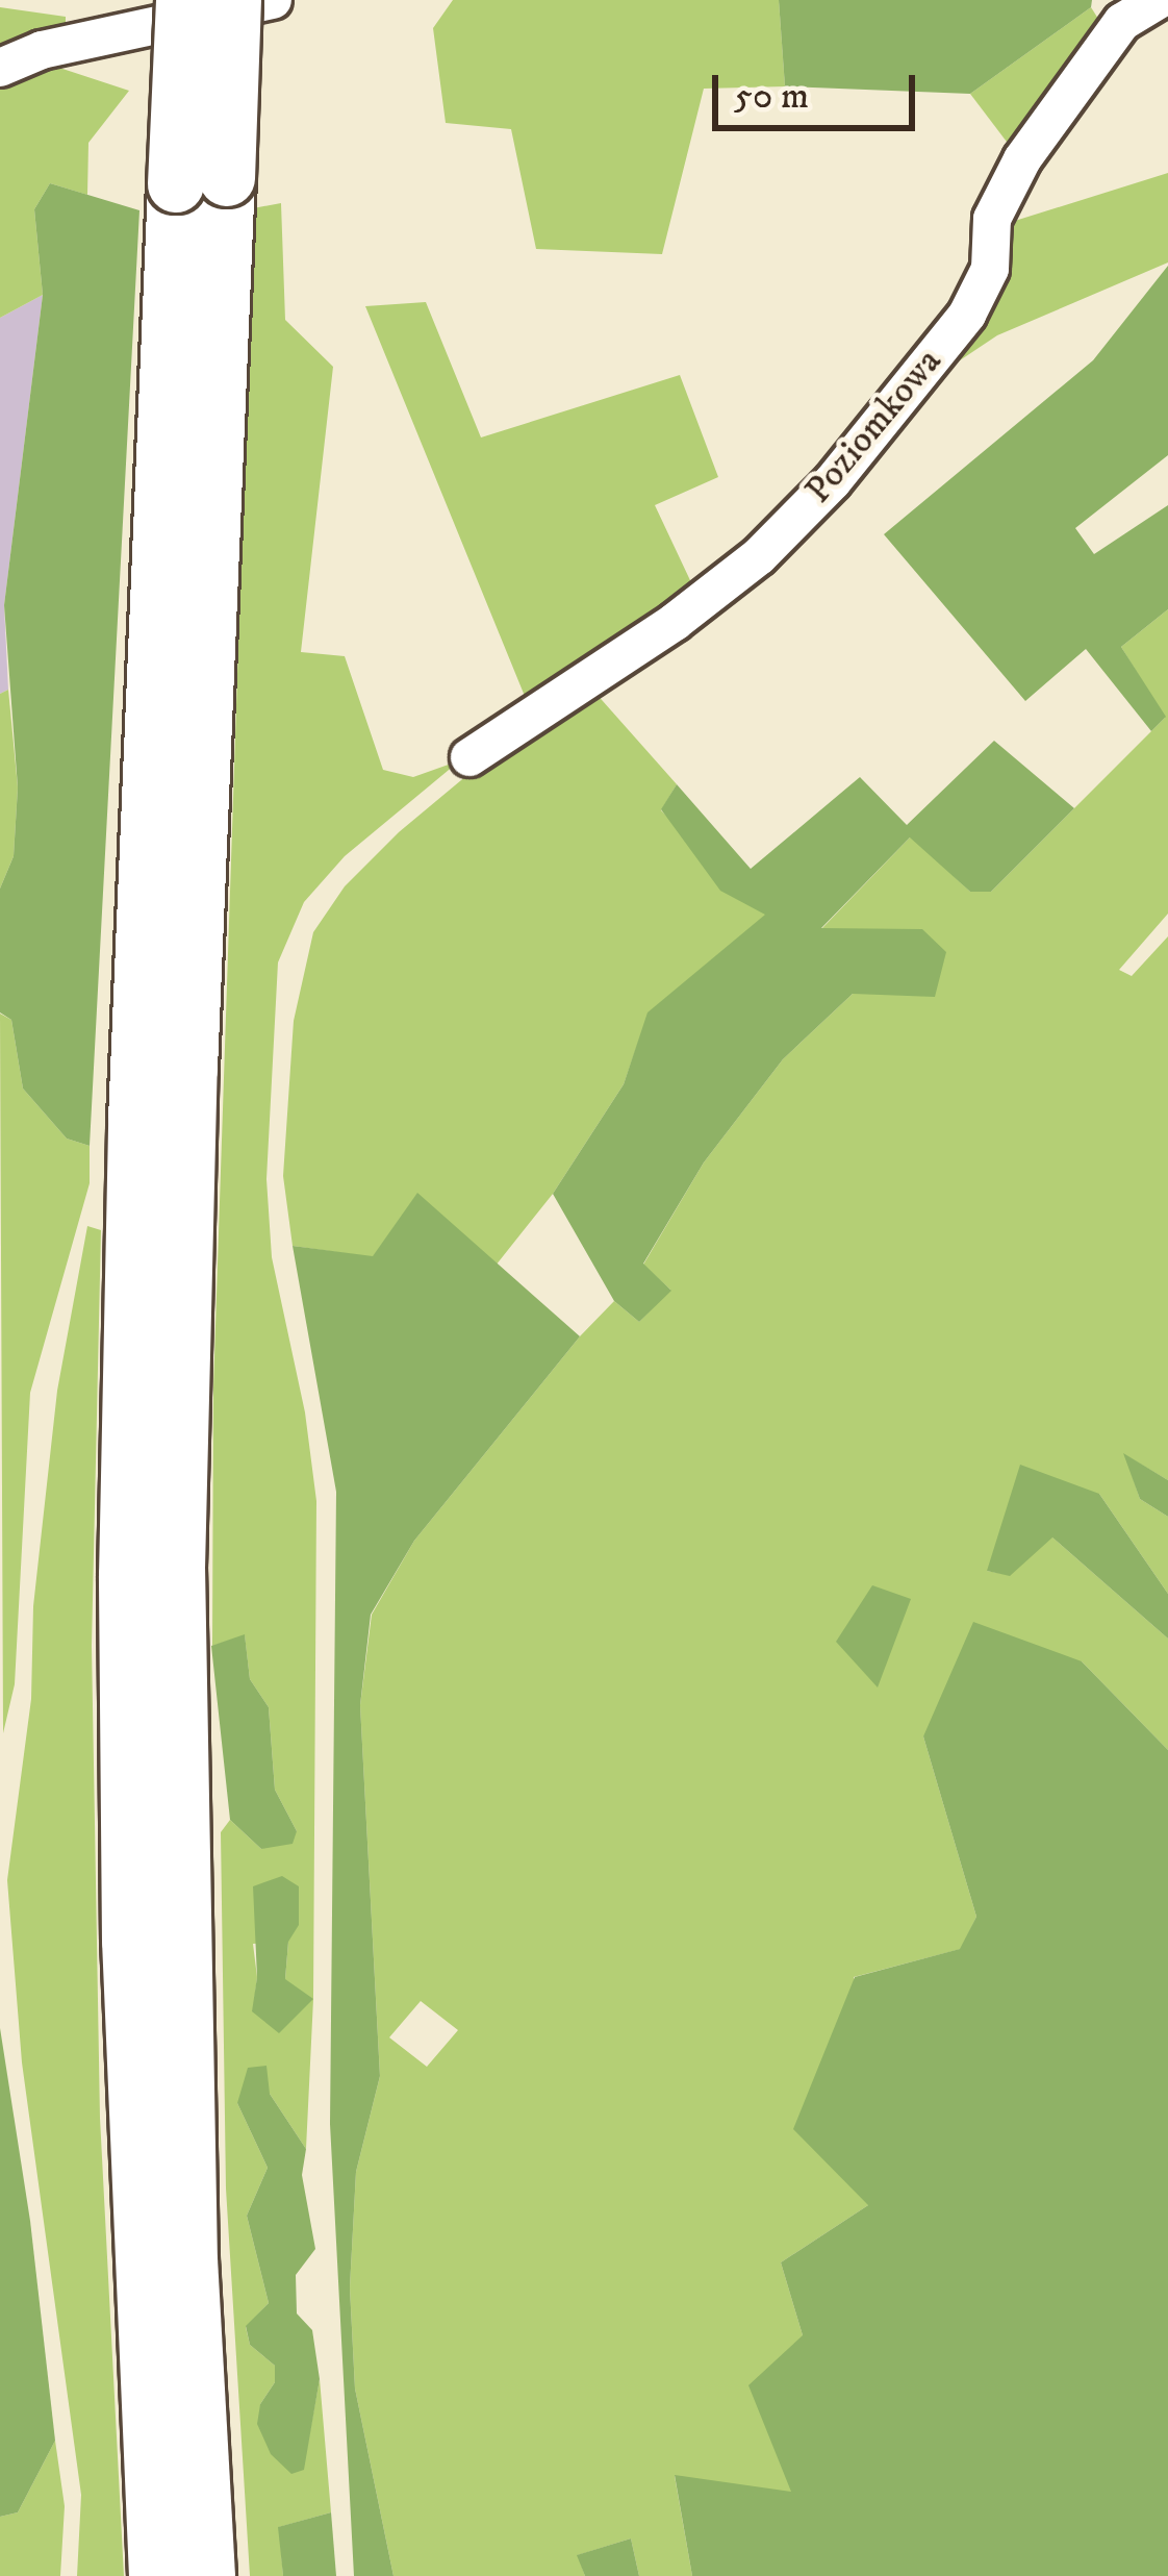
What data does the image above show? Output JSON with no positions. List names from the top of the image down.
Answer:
{
  "streets": {
    "street": ["Poziomkowa"]
  },
  "scale_bar": "50 m"
}
